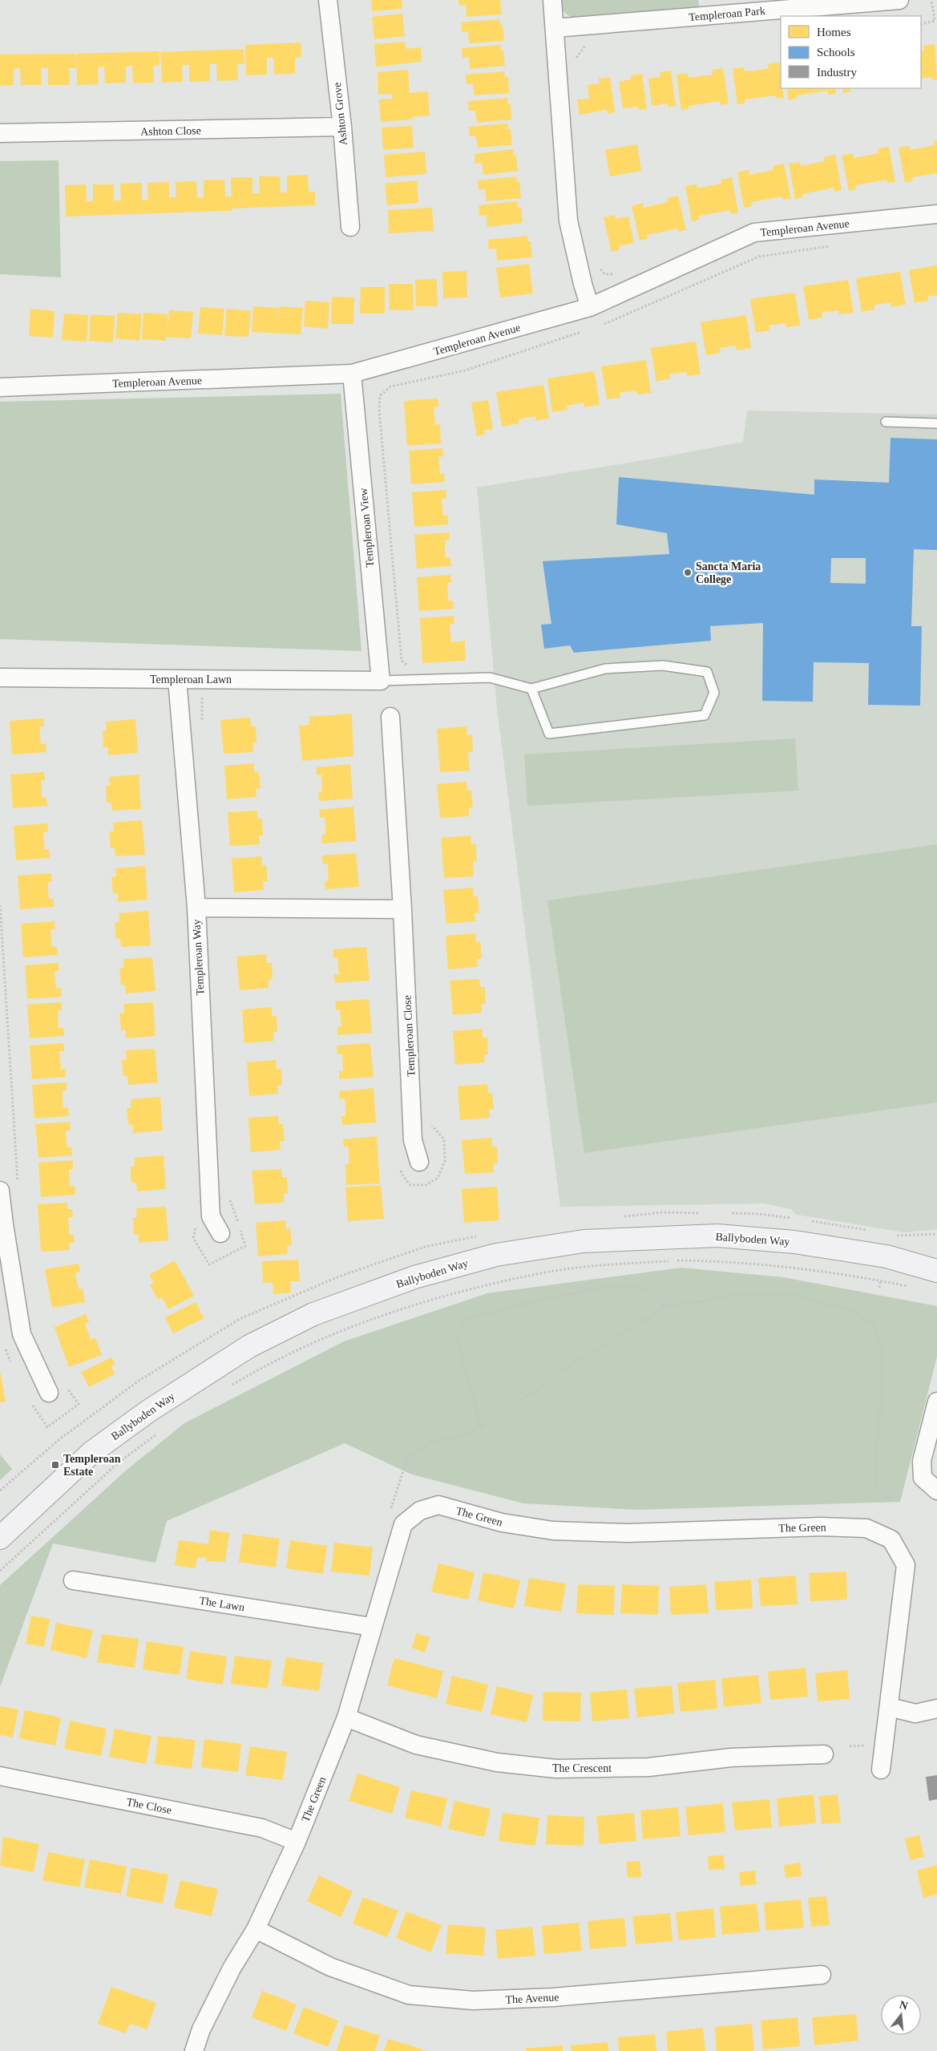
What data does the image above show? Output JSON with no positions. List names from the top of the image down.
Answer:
{
  "streets": {
    "main road": ["Ballyboden Way"],
    "street": [
      "Templeroan Park",
      "Ashton Grove",
      "Ashton Close",
      "Templeroan Avenue",
      "Templeroan View",
      "Templeroan Lawn",
      "Templeroan Way",
      "Templeroan Close",
      "The Green",
      "The Lawn",
      "The Crescent",
      "The Close",
      "The Avenue"
    ]
  },
  "crossings": [
    ["Ashton Grove", "Ashton Close"],
    ["Templeroan Avenue", "Templeroan View"],
    ["Templeroan View", "Templeroan Lawn"],
    ["Templeroan Lawn", "Templeroan Way"],
    ["The Green", "The Lawn"],
    ["The Green", "The Crescent"],
    ["The Green", "The Close"],
    ["The Green", "The Avenue"]
  ],
  "places": {
    "other": ["Sancta Maria College"],
    "transit": ["Templeroan Estate"]
  },
  "legend": ["Homes", "Schools", "Industry"],
  "north": "top"
}
